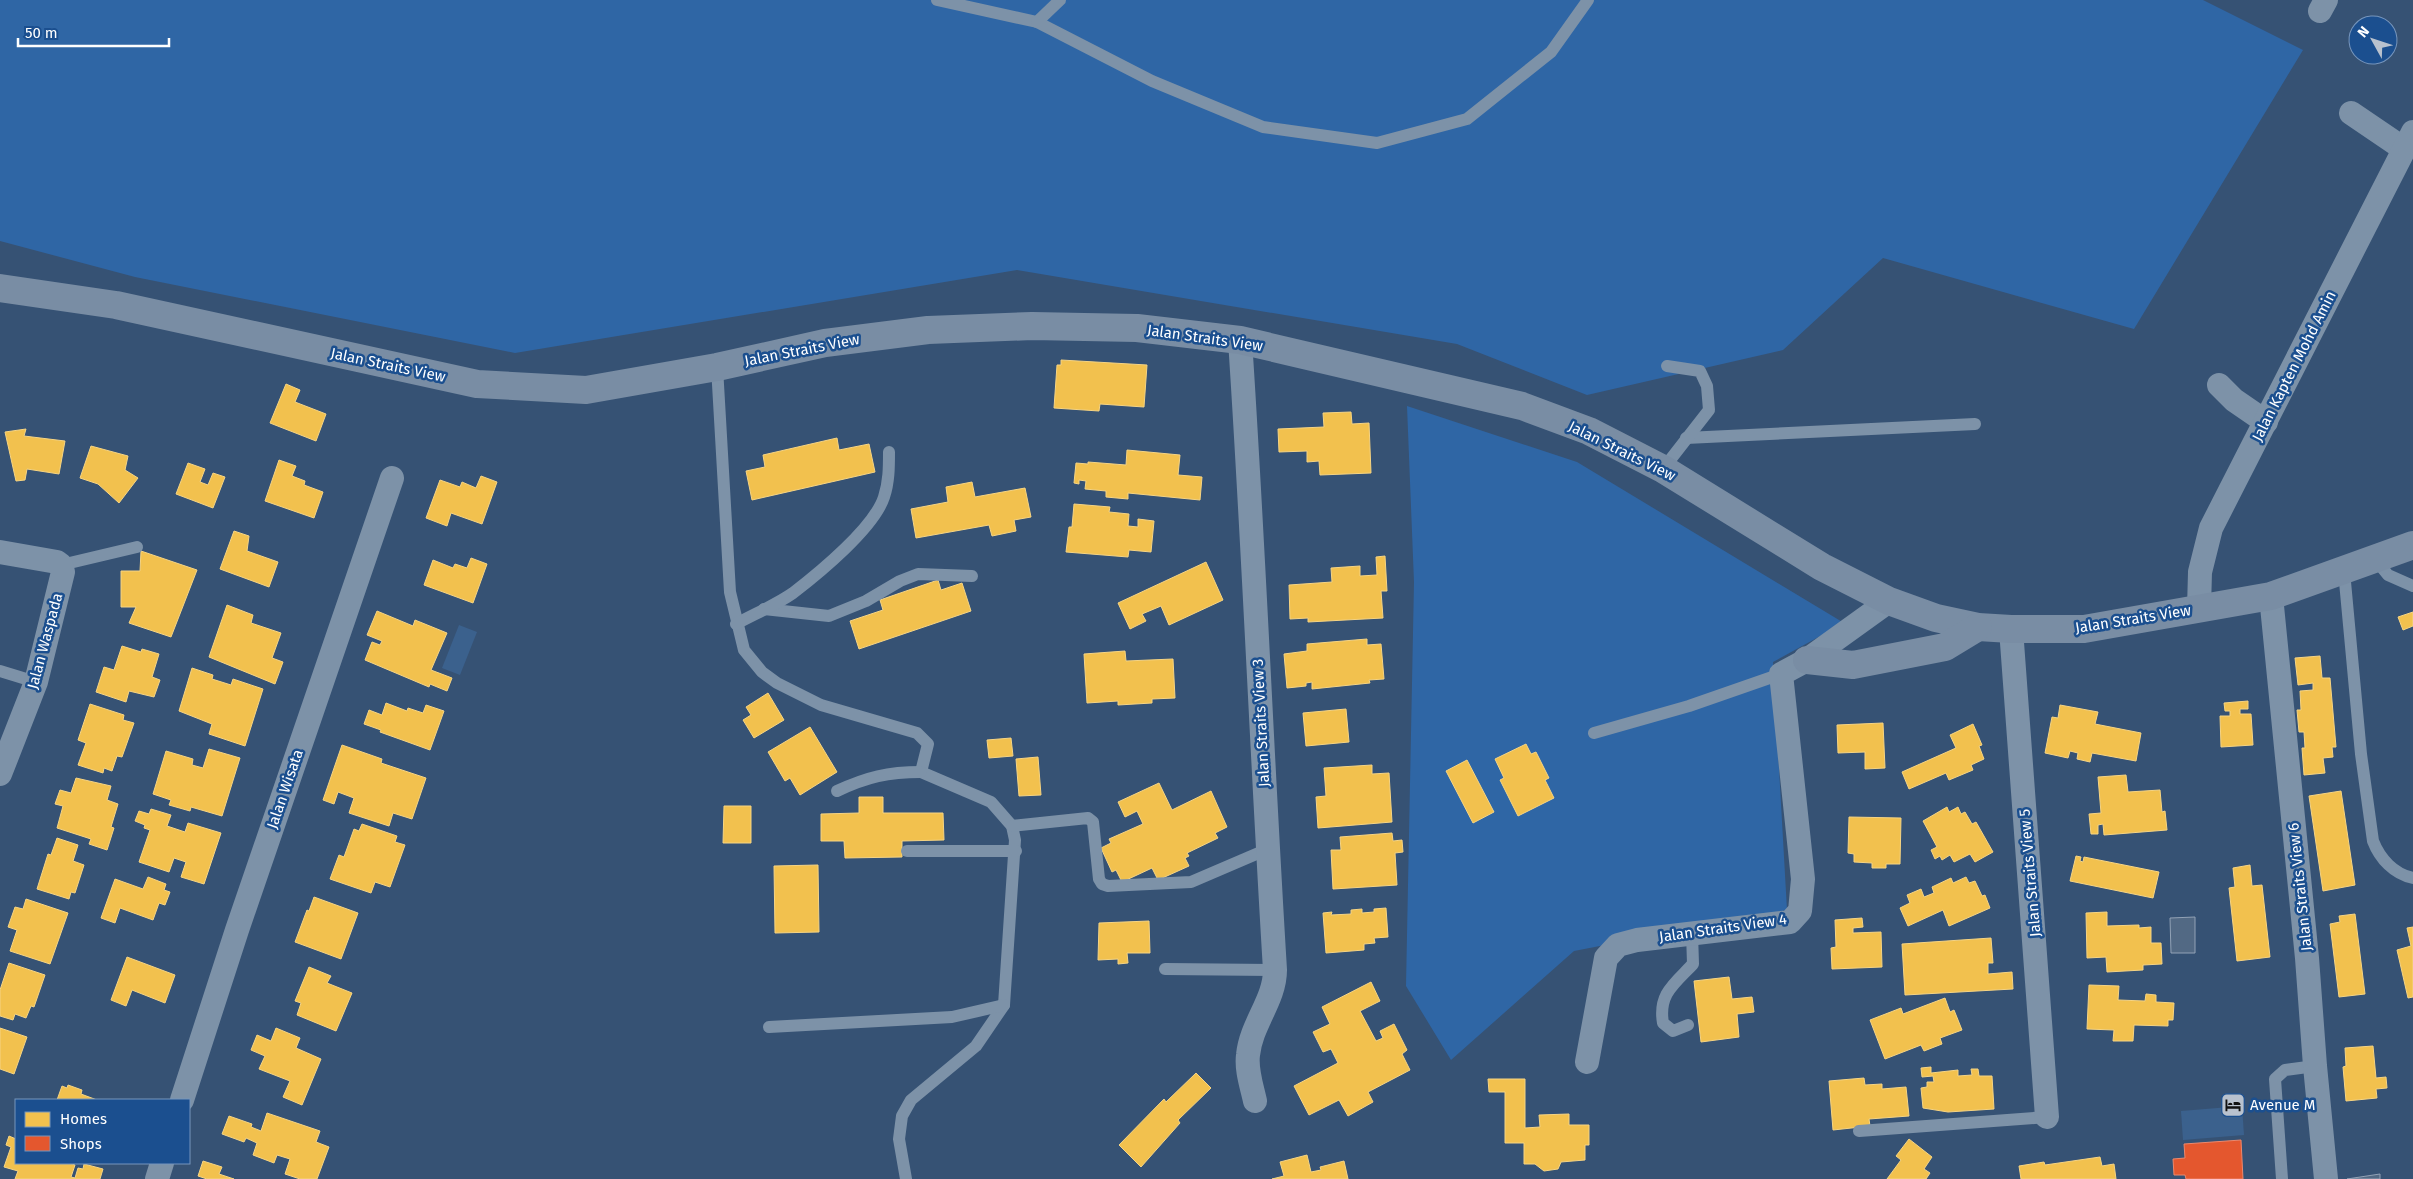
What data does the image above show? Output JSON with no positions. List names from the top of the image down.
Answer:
{
  "streets": {
    "street": [
      "Jalan Straits View",
      "Jalan Kapten Mohd Amin",
      "Jalan Waspada",
      "Jalan Straits View 3",
      "Jalan Wisata",
      "Jalan Straits View 5",
      "Jalan Straits View 6",
      "Jalan Straits View 4"
    ]
  },
  "crossings": [
    ["Jalan Straits View", "Jalan Kapten Mohd Amin"],
    ["Jalan Straits View", "Jalan Straits View 3"],
    ["Jalan Straits View", "Jalan Straits View 5"],
    ["Jalan Straits View", "Jalan Straits View 6"]
  ],
  "places": {
    "hotel": ["Avenue M"]
  },
  "legend": ["Homes", "Shops"],
  "scale_bar": "50 m",
  "north": "top left"
}
